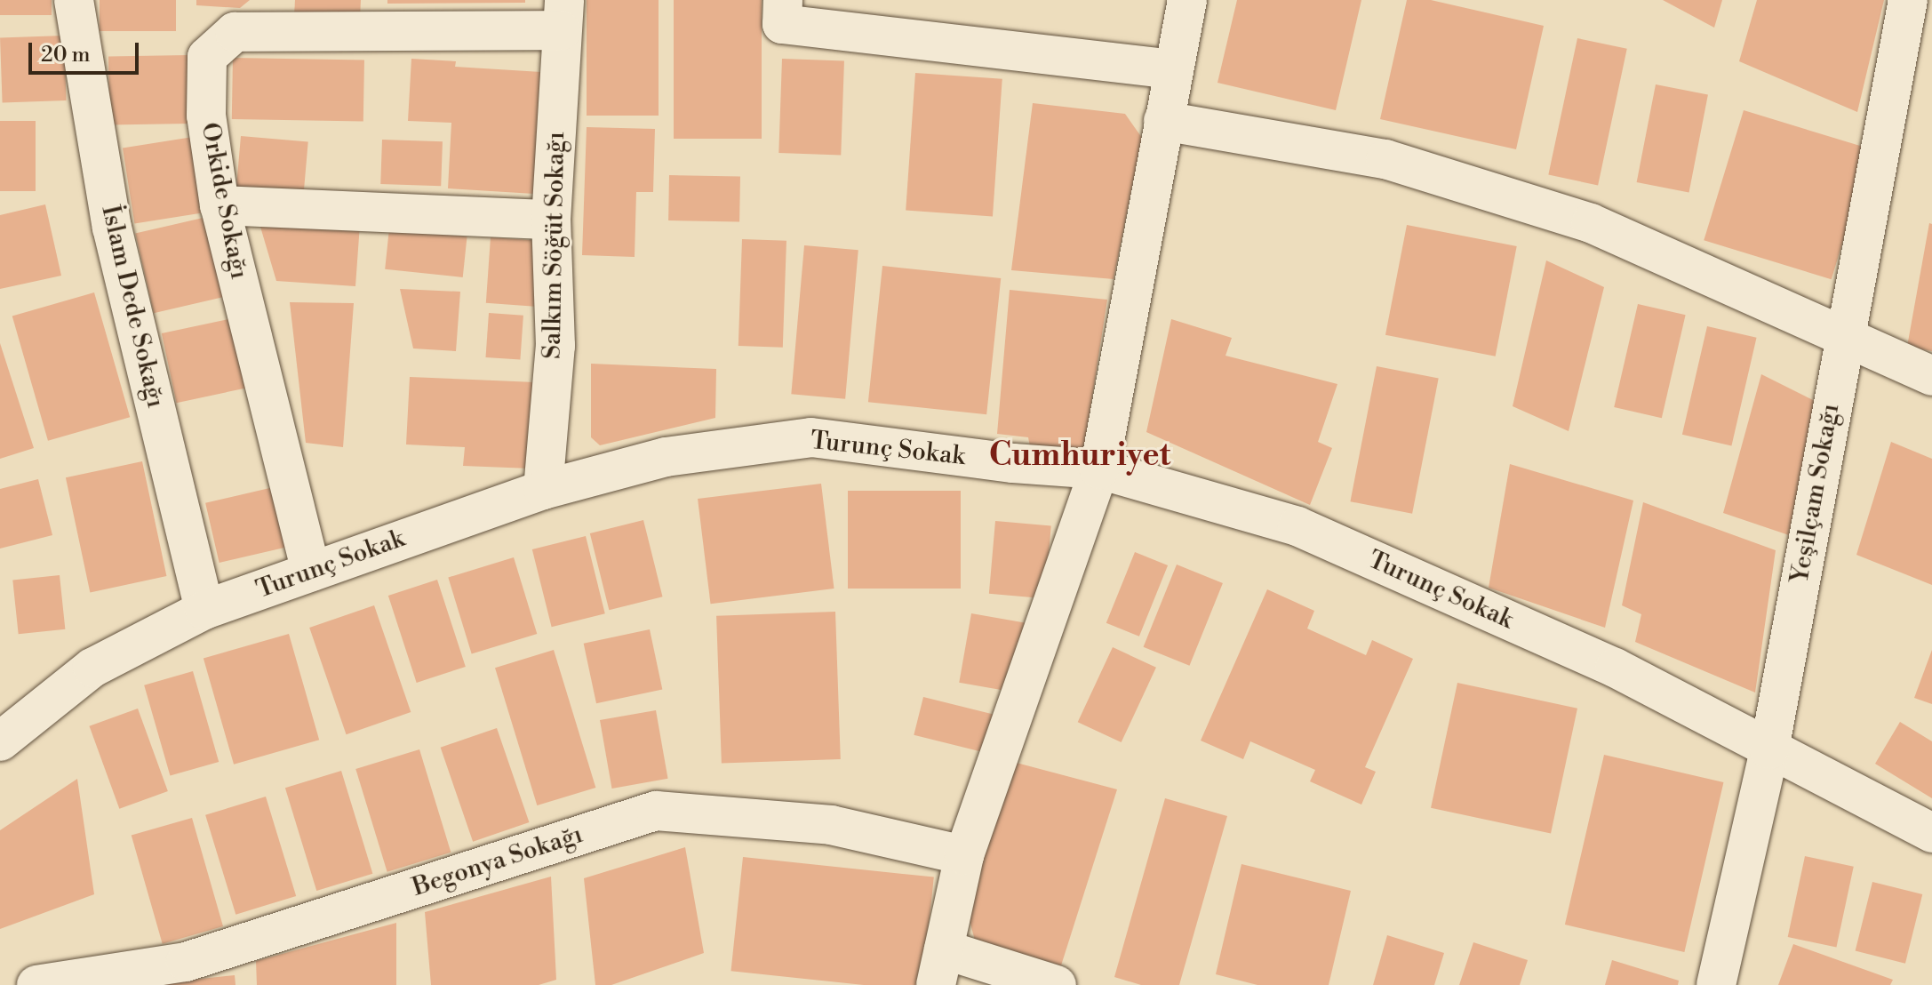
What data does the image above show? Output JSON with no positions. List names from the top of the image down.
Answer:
{
  "streets": {
    "street": [
      "Orkide Sokağı",
      "Salkım Söğüt Sokağı",
      "İslam Dede Sokağı",
      "Turunç Sokak",
      "Yeşilçam Sokağı",
      "Begonya Sokağı"
    ]
  },
  "crossings": [
    ["Orkide Sokağı", "Salkım Söğüt Sokağı"],
    ["Orkide Sokağı", "Turunç Sokak"],
    ["Salkım Söğüt Sokağı", "Turunç Sokak"],
    ["İslam Dede Sokağı", "Turunç Sokak"],
    ["Turunç Sokak", "Yeşilçam Sokağı"]
  ],
  "districts": ["Cumhuriyet"],
  "scale_bar": "20 m"
}
